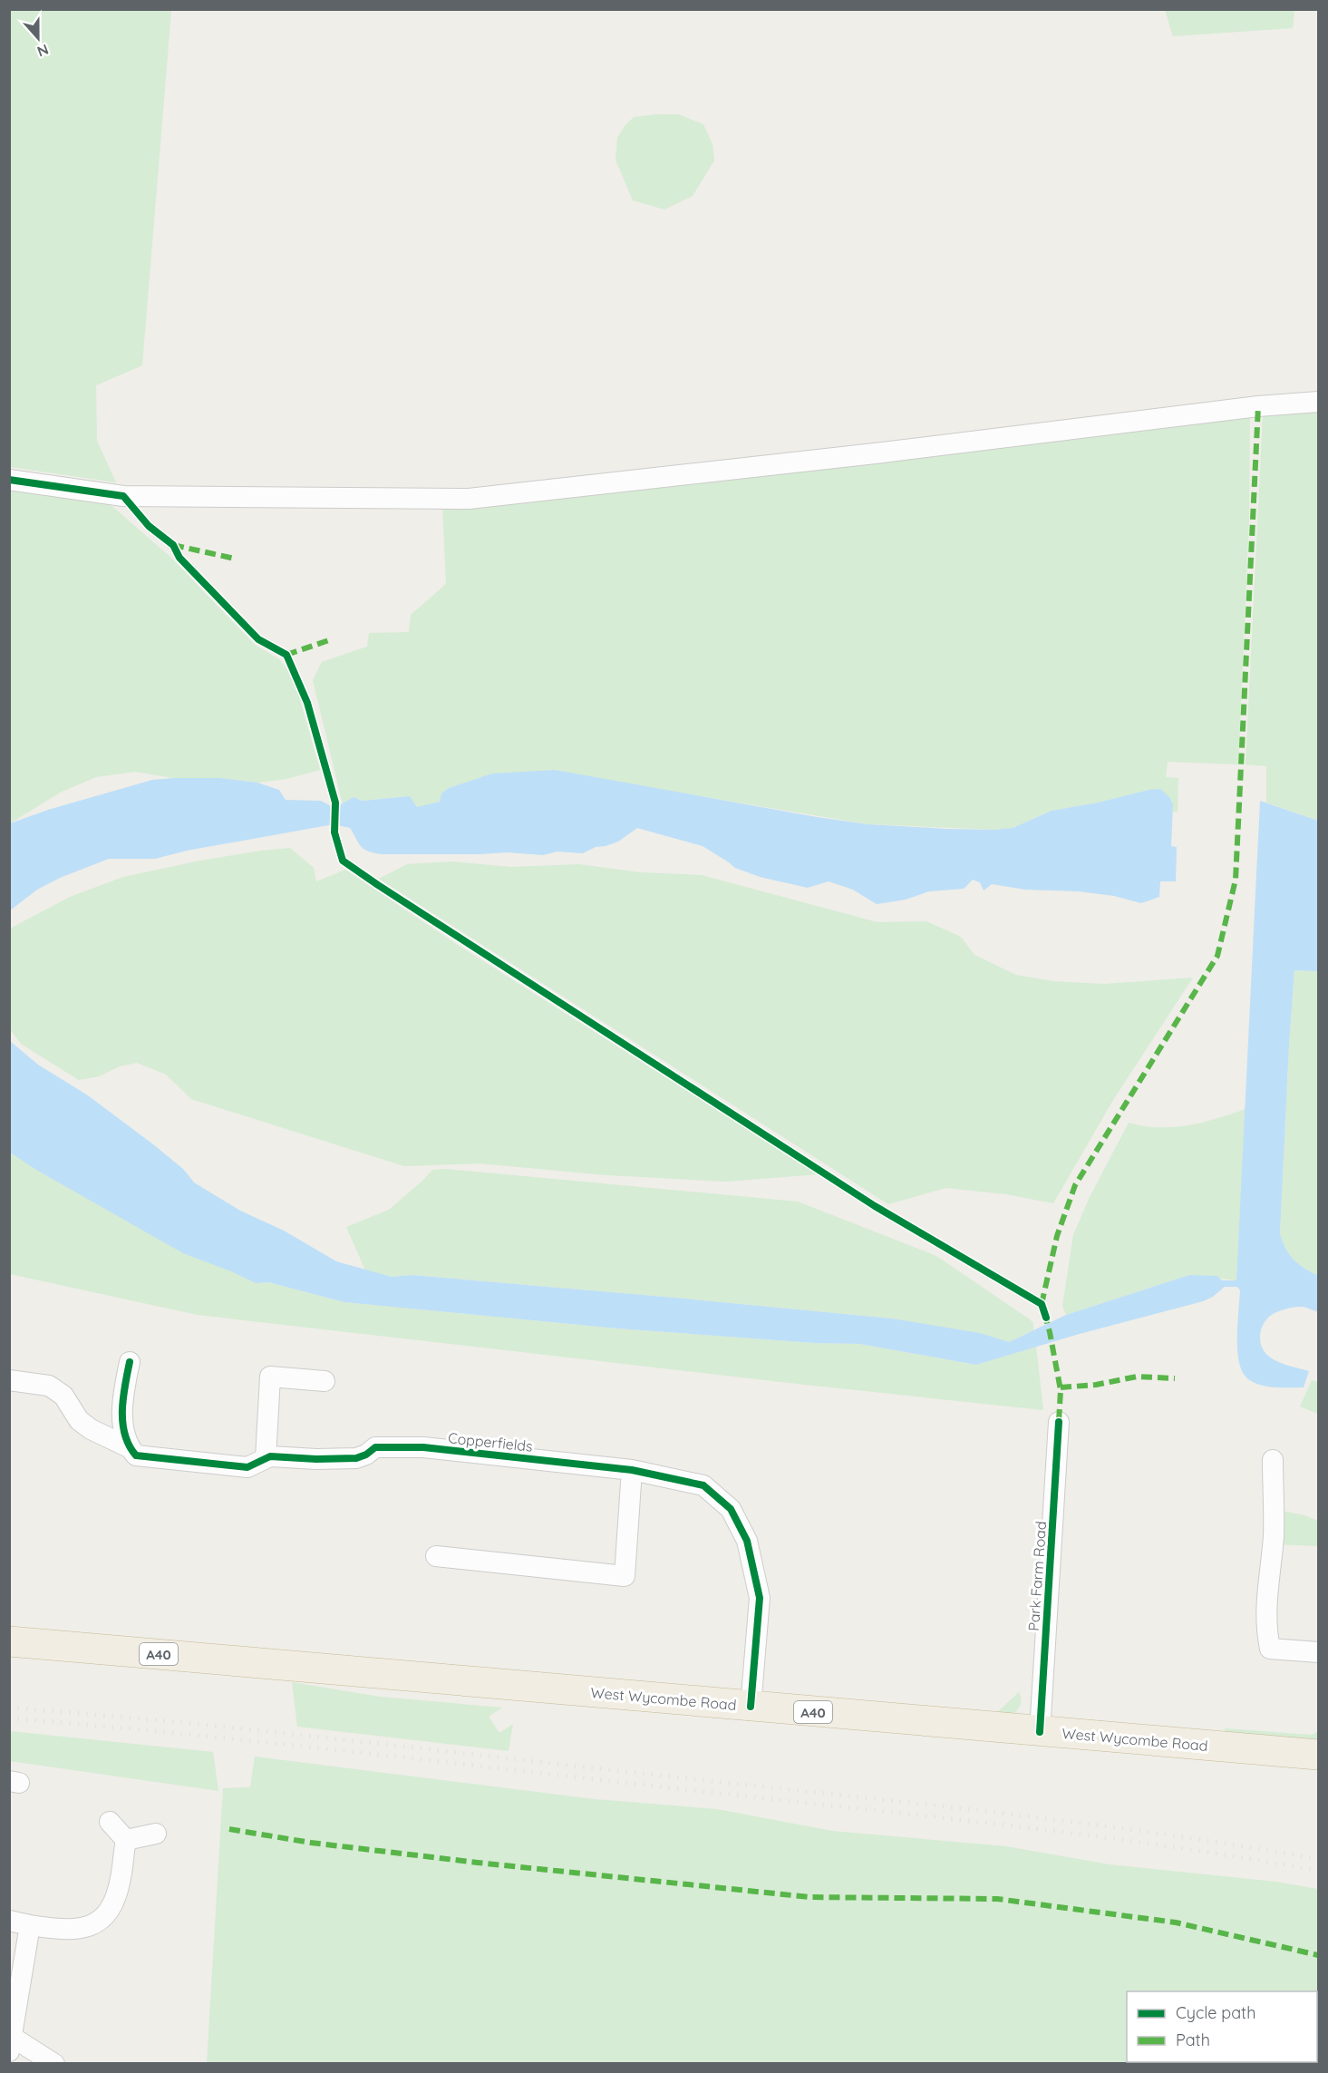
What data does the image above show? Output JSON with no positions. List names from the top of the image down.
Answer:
{
  "streets": {
    "highway": ["A40", "West Wycombe Road"],
    "street": ["Copperfields", "Park Farm Road"]
  },
  "crossings": [
    ["Copperfields", "West Wycombe Road"],
    ["Park Farm Road", "West Wycombe Road"]
  ],
  "legend": ["Cycle path", "Path"],
  "north": "bottom"
}
